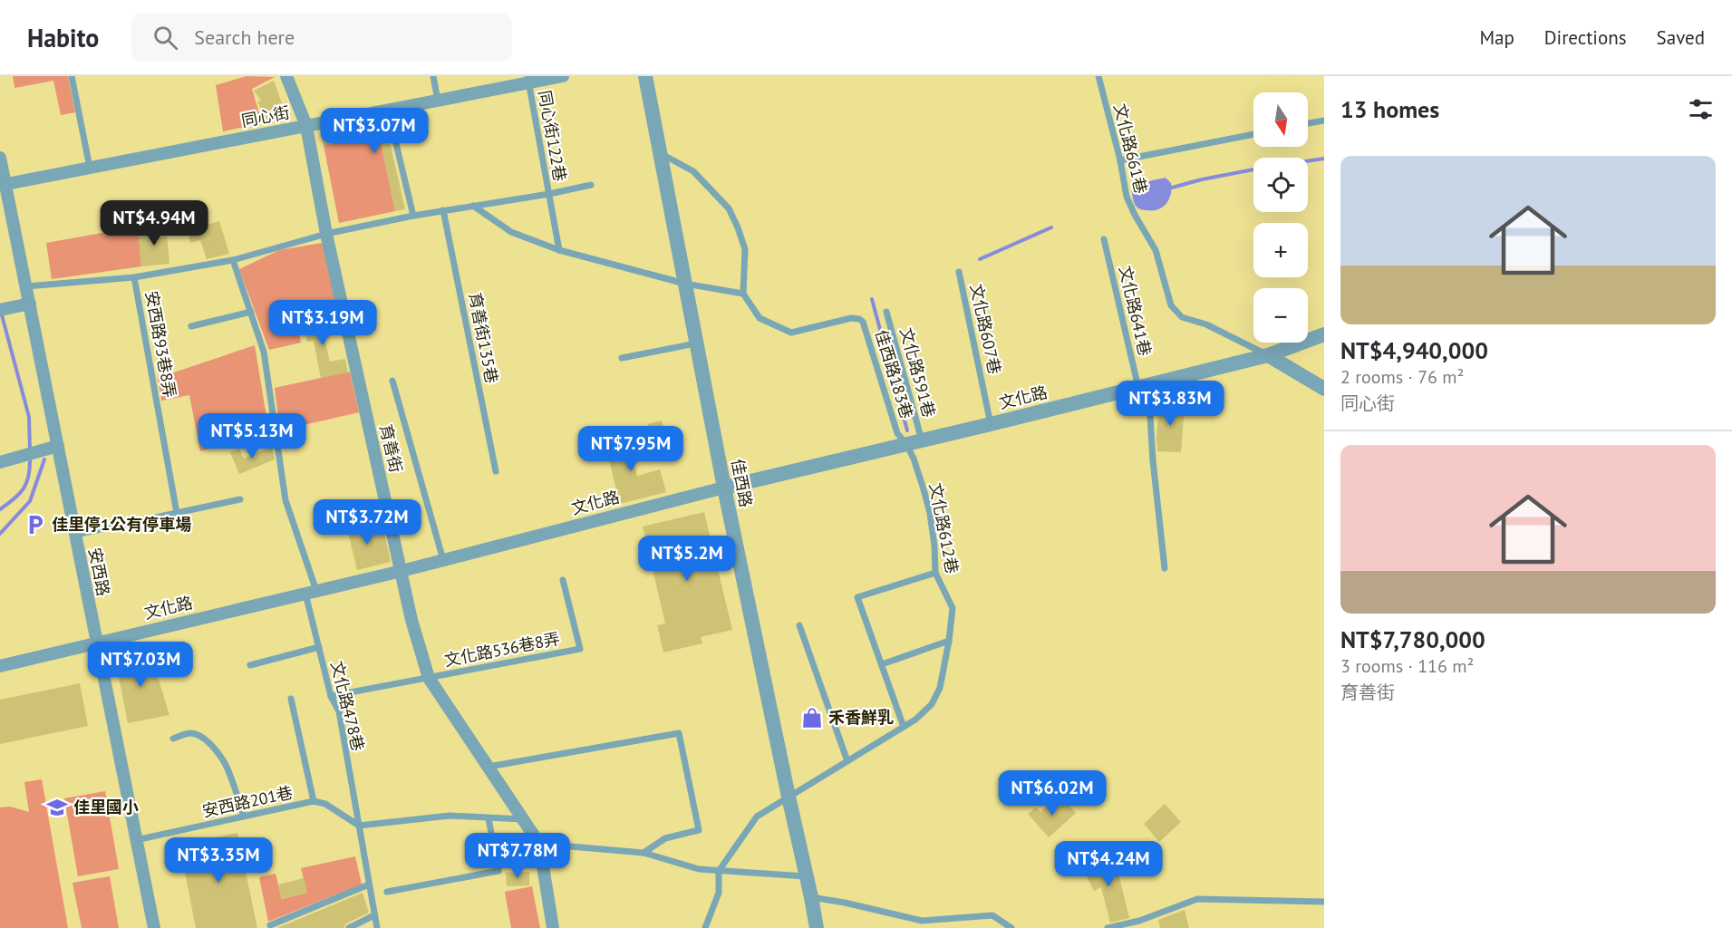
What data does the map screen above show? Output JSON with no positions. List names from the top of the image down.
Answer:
{
  "streets": {
    "street": [
      "同心街",
      "文化路",
      "育善街",
      "佳西路",
      "安西路"
    ],
    "lane": [
      "同心街122巷",
      "文化路661巷",
      "文化路641巷",
      "文化路607巷",
      "育善街135巷",
      "安西路93巷8弄",
      "文化路591巷",
      "佳西路183巷",
      "文化路612巷",
      "文化路536巷8弄",
      "文化路478巷",
      "安西路201巷"
    ]
  },
  "crossings": [
    ["同心街", "同心街122巷"],
    ["同心街", "育善街"],
    ["同心街", "安西路"],
    ["文化路661巷", "文化路"],
    ["文化路641巷", "文化路"],
    ["文化路607巷", "文化路"],
    ["文化路591巷", "文化路"],
    ["佳西路183巷", "文化路"],
    ["佳西路183巷", "文化路612巷"],
    ["文化路", "育善街"],
    ["文化路", "佳西路"],
    ["文化路", "文化路612巷"],
    ["文化路", "安西路"],
    ["文化路", "文化路478巷"],
    ["育善街", "文化路536巷8弄"],
    ["佳西路", "文化路612巷"],
    ["安西路", "安西路201巷"],
    ["文化路536巷8弄", "文化路478巷"],
    ["文化路478巷", "安西路201巷"]
  ],
  "places": {
    "parking": ["佳里停1公有停車場"],
    "shop": ["禾香鮮乳"],
    "school or university": ["佳里國小"]
  },
  "north": "bottom",
  "page": {
    "header": "Habito",
    "search": "Search here",
    "nav": ["Map", "Directions", "Saved"],
    "heading": "13 homes",
    "map_buttons": ["+", "−"],
    "price": [
      "NT$3.07M",
      "NT$4.94M",
      "NT$3.19M",
      "NT$3.83M",
      "NT$5.13M",
      "NT$7.95M",
      "NT$3.72M",
      "NT$5.2M",
      "NT$7.03M",
      "NT$6.02M",
      "NT$7.78M",
      "NT$3.35M",
      "NT$4.24M"
    ],
    "list": [
      {
        "name": "NT$4,940,000",
        "note": "2 rooms · 76 m² · 同心街"
      },
      {
        "name": "NT$7,780,000",
        "note": "3 rooms · 116 m² · 育善街"
      }
    ]
  }
}
